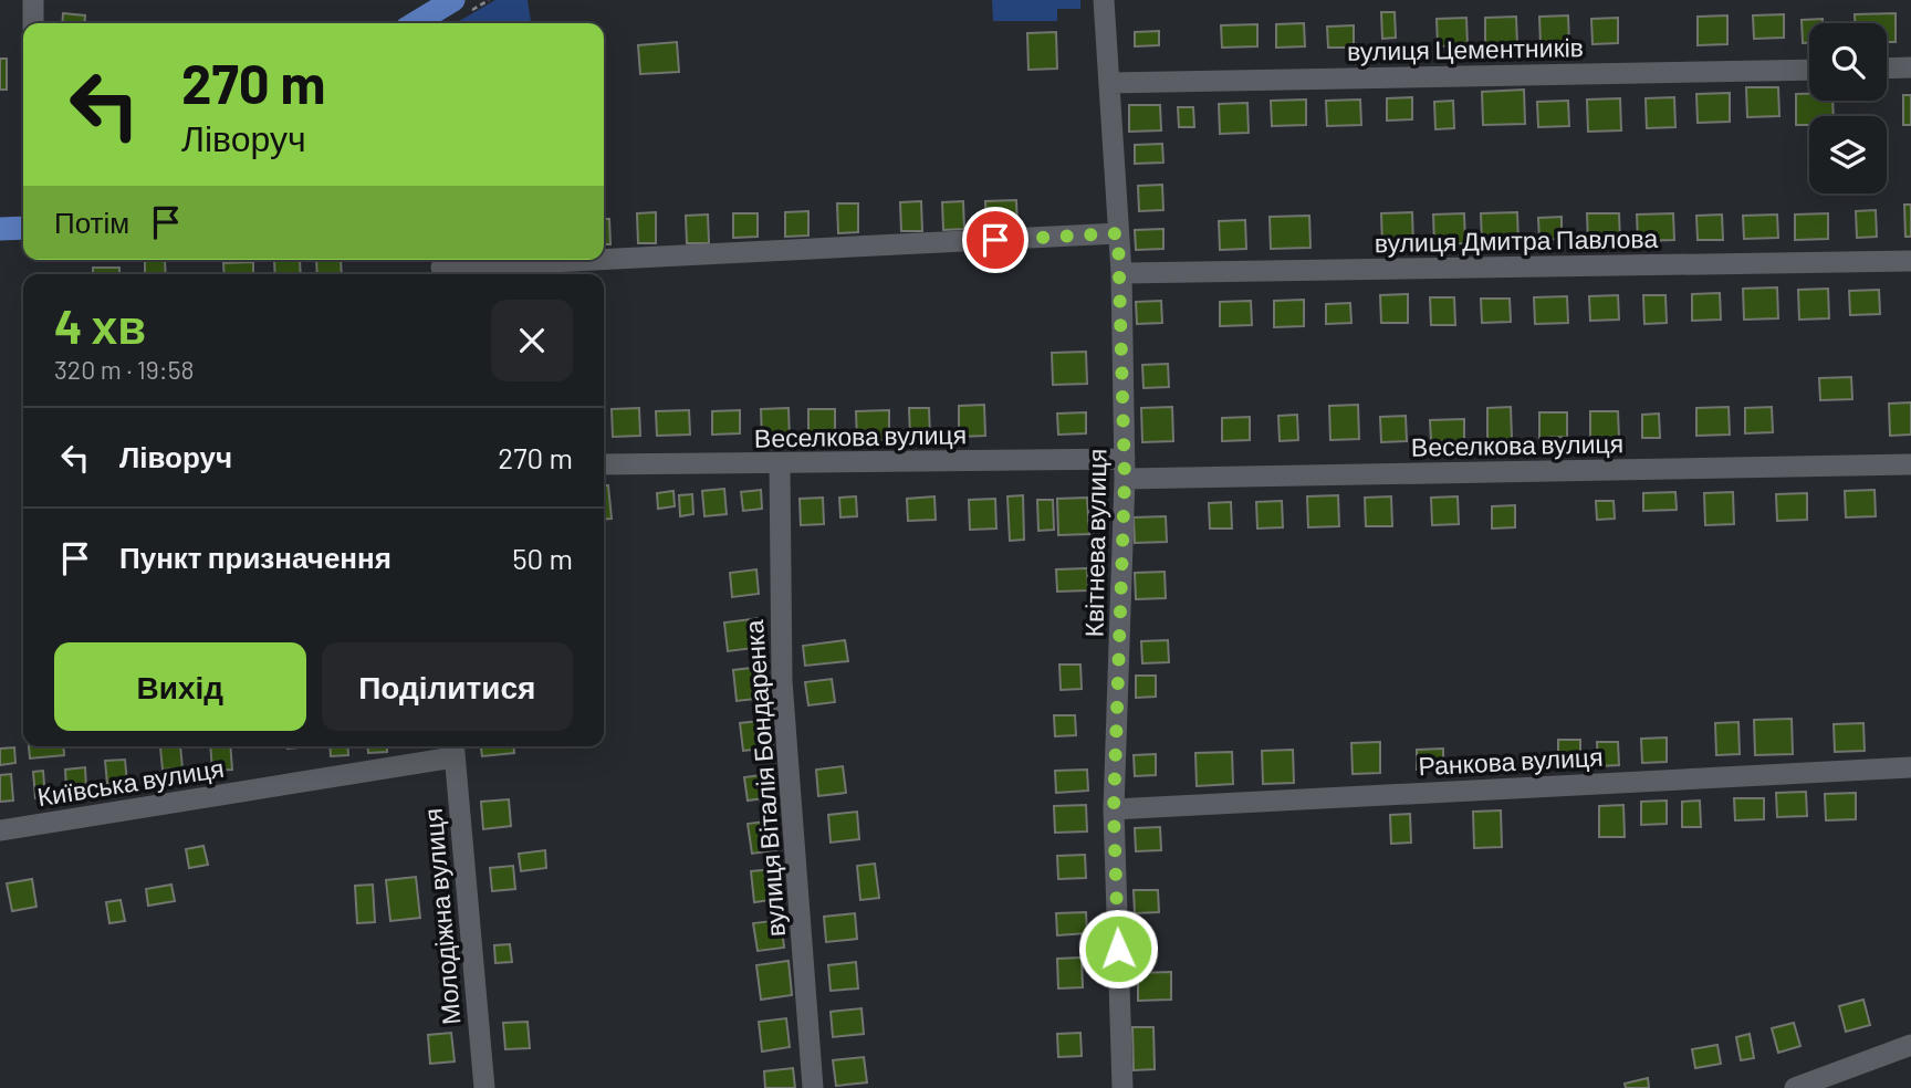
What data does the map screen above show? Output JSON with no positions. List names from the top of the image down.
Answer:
{
  "streets": {
    "street": [
      "вулиця Цементників",
      "вулиця Дмитра Павлова",
      "Веселкова вулиця",
      "Квітнева вулиця",
      "Ранкова вулиця",
      "вулиця Віталія Бондаренка",
      "Київська вулиця",
      "Молодіжна вулиця"
    ]
  },
  "crossings": [
    ["вулиця Цементників", "Квітнева вулиця"],
    ["вулиця Дмитра Павлова", "Квітнева вулиця"],
    ["Веселкова вулиця", "Квітнева вулиця"],
    ["Веселкова вулиця", "вулиця Віталія Бондаренка"],
    ["Квітнева вулиця", "Ранкова вулиця"],
    ["Київська вулиця", "Молодіжна вулиця"]
  ],
  "page": {
    "turn": ["270 m", "Ліворуч"],
    "then": "Потім",
    "heading": ["4 хв", "320 m · 19:58"],
    "list": [
      {
        "name": "Ліворуч",
        "value": "270 m"
      },
      {
        "name": "Пункт призначення",
        "value": "50 m"
      }
    ],
    "buttons": ["Вихід", "Поділитися"]
  }
}
